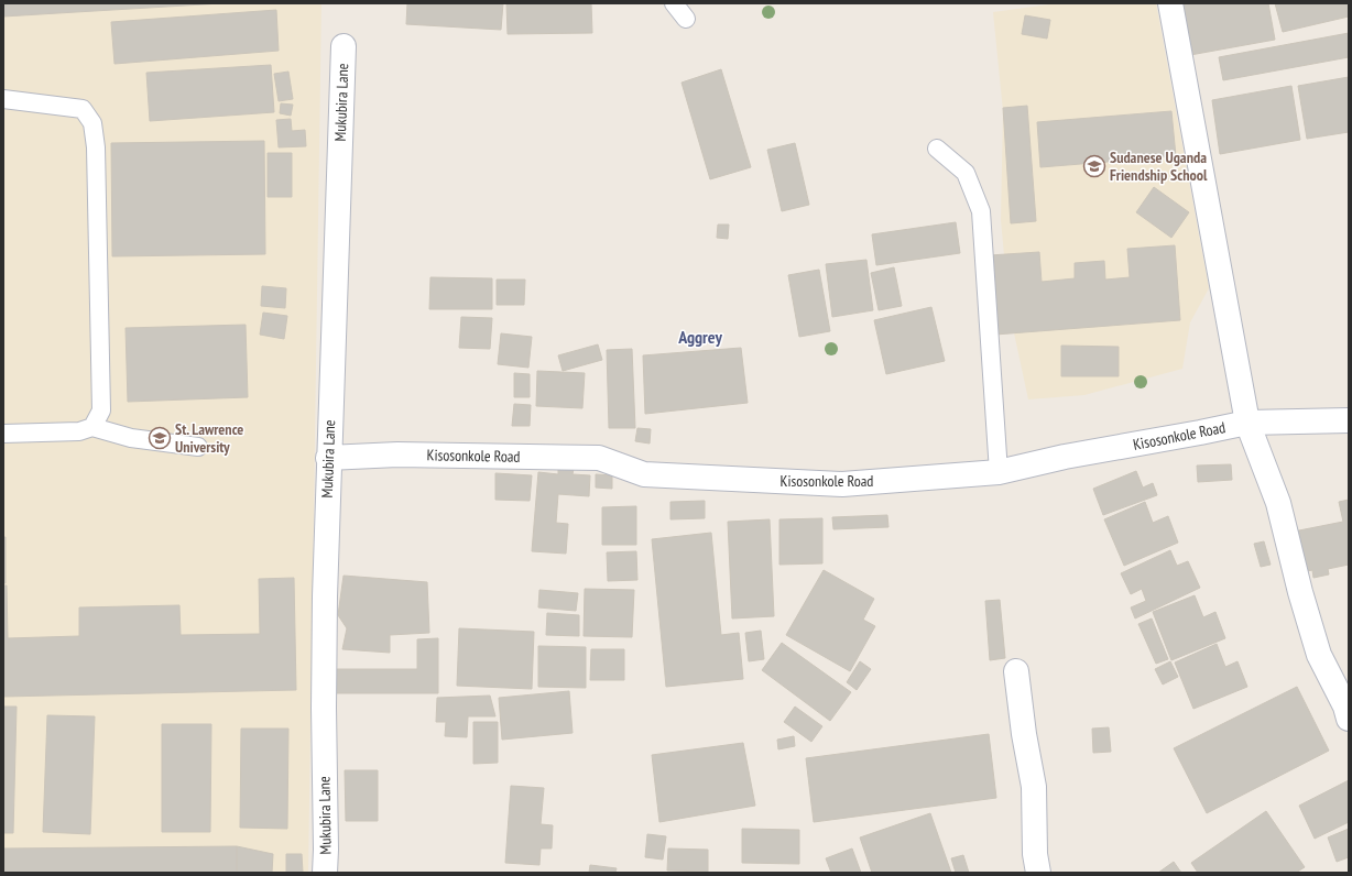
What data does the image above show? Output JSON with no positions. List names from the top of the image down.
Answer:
{
  "streets": {
    "street": ["Mukubira Lane", "Kisosonkole Road"]
  },
  "crossings": [
    ["Mukubira Lane", "Kisosonkole Road"]
  ],
  "districts": ["Aggrey"],
  "places": {
    "school or university": ["Sudanese Uganda Friendship School", "St. Lawrence University"]
  }
}
